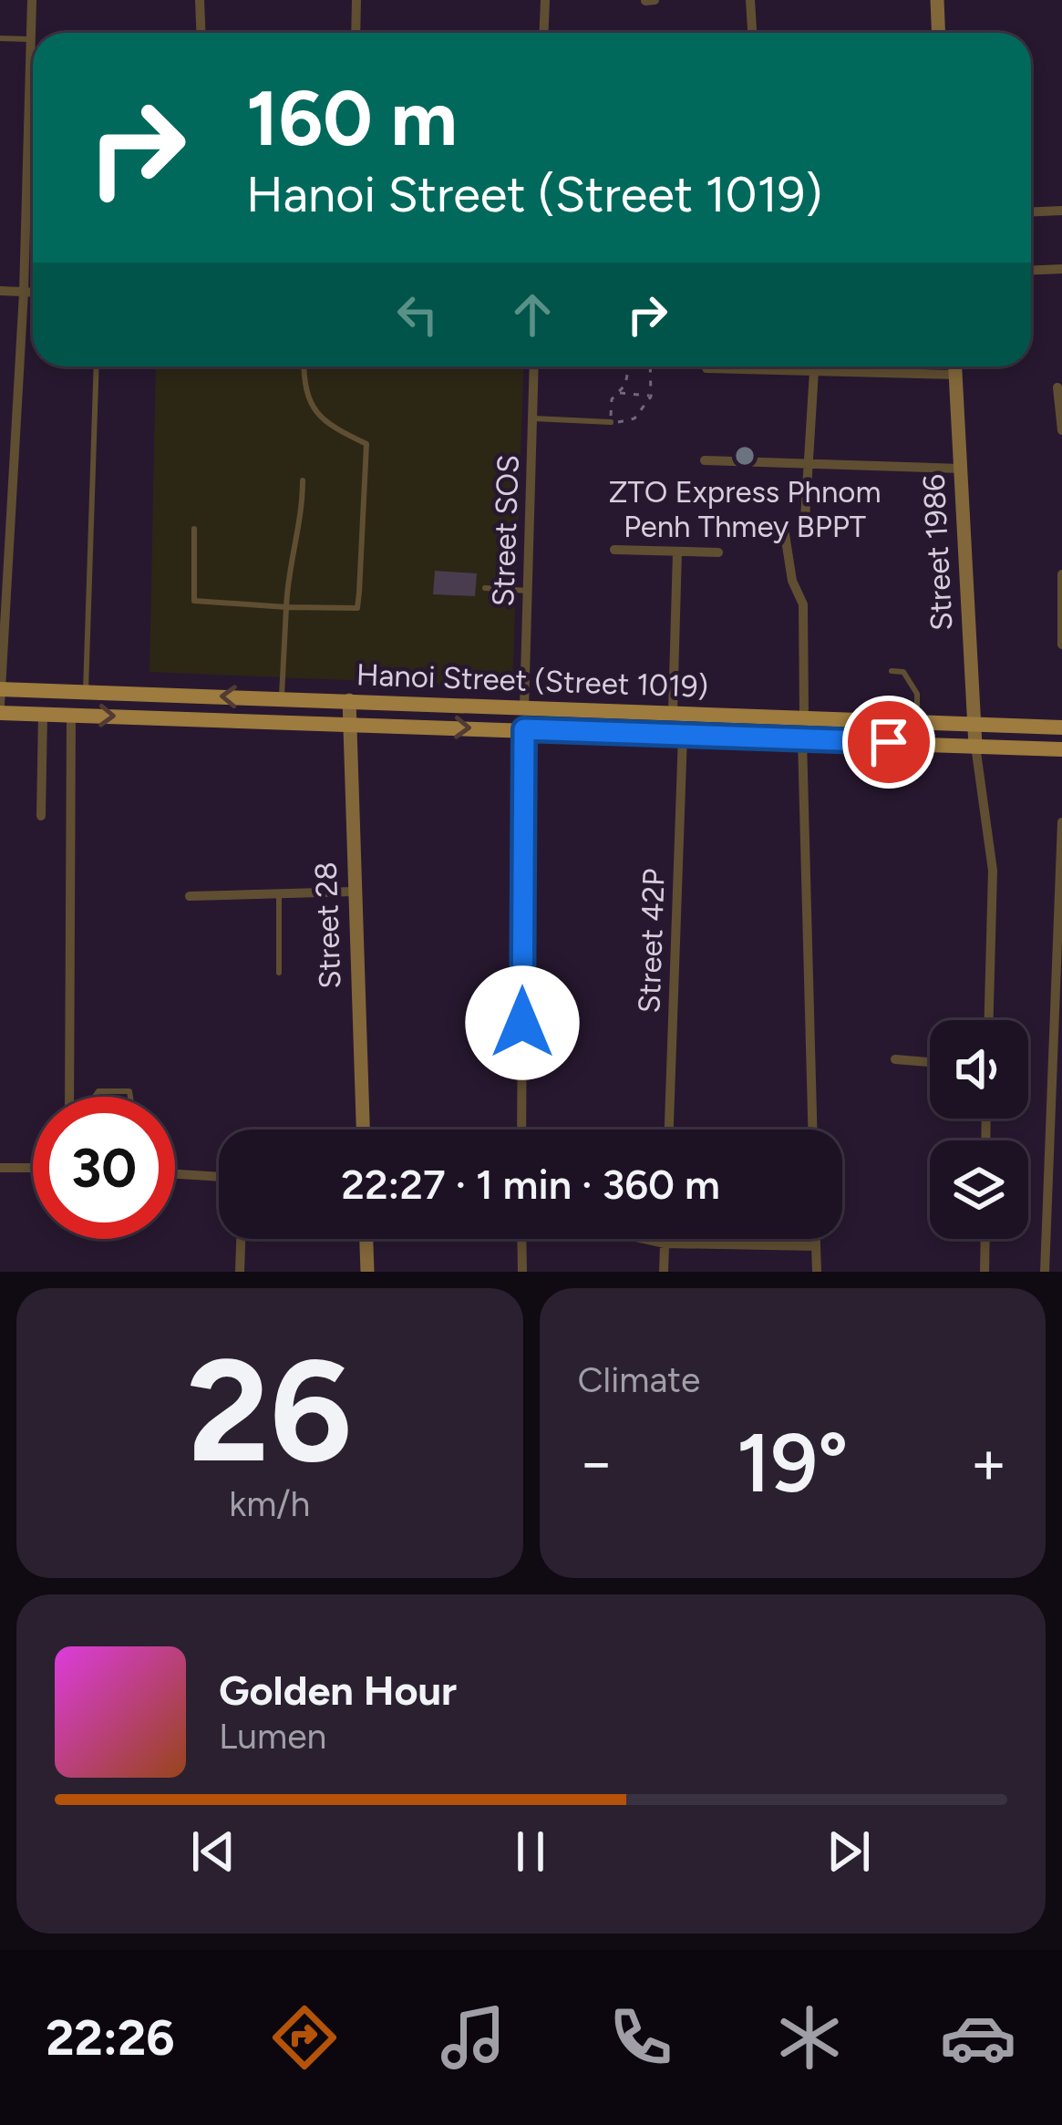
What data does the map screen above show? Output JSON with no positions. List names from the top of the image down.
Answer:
{
  "streets": {
    "main road": ["Hanoi Street (Street 1019)"],
    "street": [
      "Street SOS",
      "Street 1986",
      "Street 28",
      "Street 42P"
    ]
  },
  "crossings": [
    ["Street SOS", "Hanoi Street (Street 1019)"],
    ["Street 1986", "Hanoi Street (Street 1019)"],
    ["Hanoi Street (Street 1019)", "Street 28"],
    ["Hanoi Street (Street 1019)", "Street 42P"]
  ],
  "places": ["ZTO Express Phnom Penh Thmey BPPT"],
  "page": {
    "turn": ["160 m", "Hanoi Street (Street 1019)"],
    "limit": "30",
    "trip": "22:27 · 1 min · 360 m",
    "tile": [
      ["26", "km/h"],
      "Climate"
    ],
    "heat": ["−", "19°", "+"],
    "song": ["Golden Hour", "Lumen"],
    "tabs": "22:26"
  }
}
